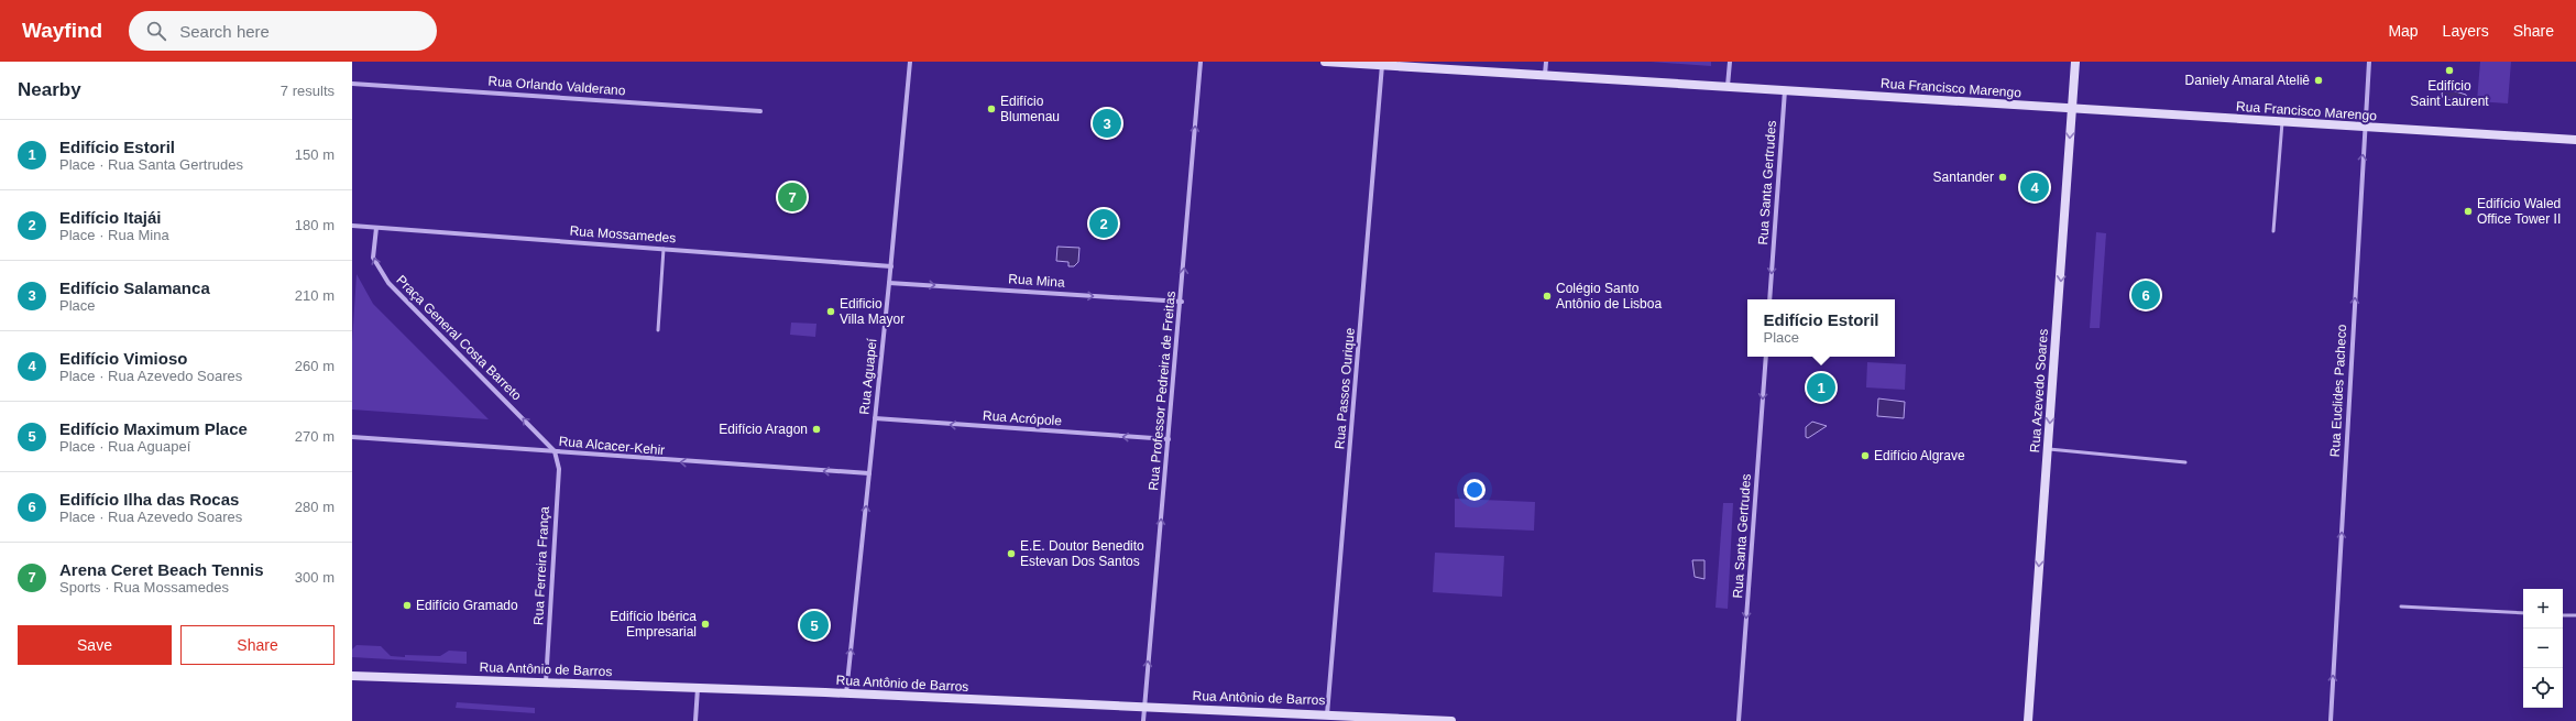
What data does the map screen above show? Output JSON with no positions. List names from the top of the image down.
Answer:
{
  "streets": {
    "street": [
      "Rua Orlando Valderano",
      "Rua Francisco Marengo",
      "Rua Santa Gertrudes",
      "Rua Mossamedes",
      "Rua Mina",
      "Praça General Costa Barreto",
      "Rua Aguapeí",
      "Rua Passos Ourique",
      "Rua Professor Pedreira de Freitas",
      "Rua Azevedo Soares",
      "Rua Euclides Pacheco",
      "Rua Acrópole",
      "Rua Alcacer-Kehir",
      "Rua Ferreira França",
      "Rua Antônio de Barros"
    ]
  },
  "crossings": [
    ["Rua Francisco Marengo", "Rua Santa Gertrudes"],
    ["Rua Francisco Marengo", "Rua Passos Ourique"],
    ["Rua Francisco Marengo", "Rua Azevedo Soares"],
    ["Rua Francisco Marengo", "Rua Euclides Pacheco"],
    ["Rua Mossamedes", "Praça General Costa Barreto"],
    ["Rua Mossamedes", "Rua Aguapeí"],
    ["Rua Mina", "Rua Aguapeí"],
    ["Rua Mina", "Rua Professor Pedreira de Freitas"],
    ["Praça General Costa Barreto", "Rua Alcacer-Kehir"],
    ["Praça General Costa Barreto", "Rua Ferreira França"],
    ["Rua Aguapeí", "Rua Acrópole"],
    ["Rua Aguapeí", "Rua Alcacer-Kehir"],
    ["Rua Aguapeí", "Rua Antônio de Barros"],
    ["Rua Passos Ourique", "Rua Antônio de Barros"],
    ["Rua Professor Pedreira de Freitas", "Rua Acrópole"],
    ["Rua Professor Pedreira de Freitas", "Rua Antônio de Barros"],
    ["Rua Alcacer-Kehir", "Rua Ferreira França"],
    ["Rua Ferreira França", "Rua Antônio de Barros"]
  ],
  "one_way": [
    "Rua Santa Gertrudes",
    "Rua Mina",
    "Praça General Costa Barreto",
    "Rua Professor Pedreira de Freitas",
    "Rua Azevedo Soares",
    "Rua Euclides Pacheco",
    "Rua Acrópole",
    "Rua Alcacer-Kehir"
  ],
  "places": [
    "Edifício Saint Laurent",
    "Daniely Amaral Ateliê",
    "Edifício Blumenau",
    "Santander",
    "Edifício Waled Office Tower II",
    "Colégio Santo Antônio de Lisboa",
    "Edificio Villa Mayor",
    "Edifício Aragon",
    "Edifício Algrave",
    "E.E. Doutor Benedito Estevan Dos Santos",
    "Edifício Gramado",
    "Edifício Ibérica Empresarial"
  ],
  "page": {
    "header": "Wayfind",
    "search": "Search here",
    "nav": ["Map", "Layers", "Share"],
    "heading": ["Nearby", "7 results"],
    "pins": [
      "3",
      "4",
      "7",
      "2",
      "6",
      "1",
      "5"
    ],
    "list": [
      {
        "mark": "1",
        "name": "Edifício Estoril",
        "note": "Place · Rua Santa Gertrudes",
        "value": "150 m"
      },
      {
        "mark": "2",
        "name": "Edifício Itajái",
        "note": "Place · Rua Mina",
        "value": "180 m"
      },
      {
        "mark": "3",
        "name": "Edifício Salamanca",
        "note": "Place",
        "value": "210 m"
      },
      {
        "mark": "4",
        "name": "Edifício Vimioso",
        "note": "Place · Rua Azevedo Soares",
        "value": "260 m"
      },
      {
        "mark": "5",
        "name": "Edifício Maximum Place",
        "note": "Place · Rua Aguapeí",
        "value": "270 m"
      },
      {
        "mark": "6",
        "name": "Edifício Ilha das Rocas",
        "note": "Place · Rua Azevedo Soares",
        "value": "280 m"
      },
      {
        "mark": "7",
        "name": "Arena Ceret Beach Tennis",
        "note": "Sports · Rua Mossamedes",
        "value": "300 m"
      }
    ],
    "popup": ["Edifício Estoril", "Place"],
    "map_buttons": ["+", "−"],
    "buttons": ["Save", "Share"]
  }
}
